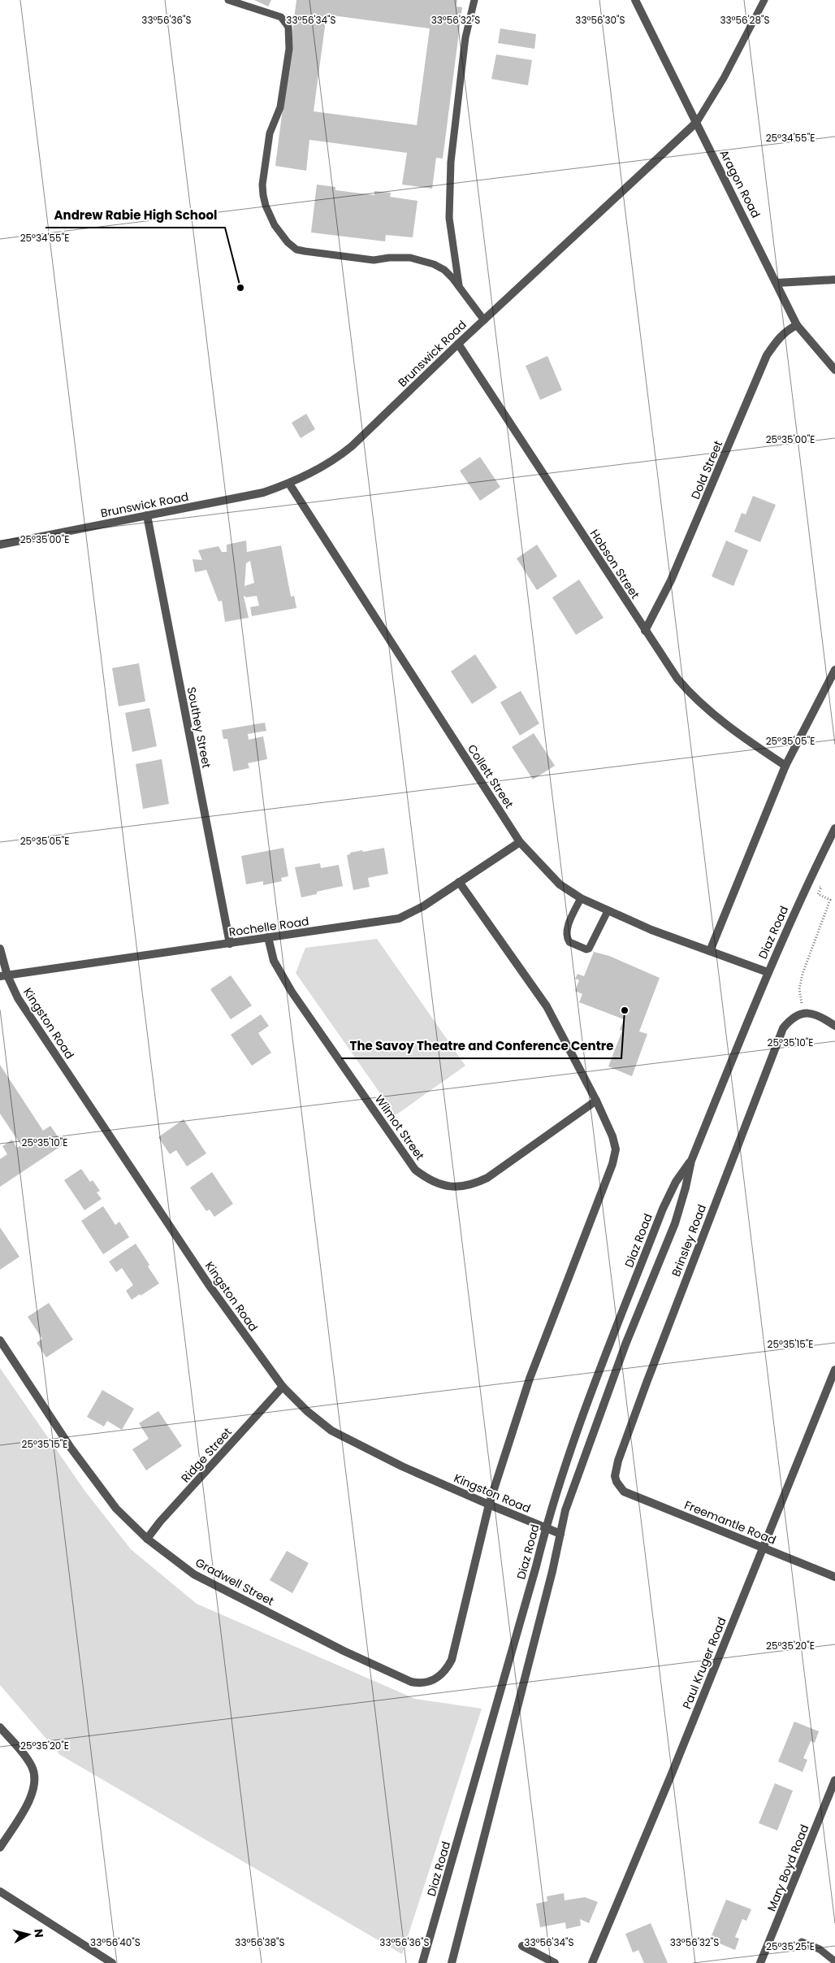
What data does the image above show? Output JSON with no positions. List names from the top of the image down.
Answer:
{
  "streets": {
    "street": [
      "Aragon Road",
      "Brunswick Road",
      "Dold Street",
      "Hobson Street",
      "Southey Street",
      "Collett Street",
      "Rochelle Road",
      "Diaz Road",
      "Kingston Road",
      "Wilmot Street",
      "Brinsley Road",
      "Ridge Street",
      "Freemantle Road",
      "Gradwell Street",
      "Paul Kruger Road",
      "Mary Boyd Road"
    ]
  },
  "crossings": [
    ["Aragon Road", "Brunswick Road"],
    ["Aragon Road", "Dold Street"],
    ["Brunswick Road", "Hobson Street"],
    ["Brunswick Road", "Southey Street"],
    ["Brunswick Road", "Collett Street"],
    ["Dold Street", "Hobson Street"],
    ["Southey Street", "Rochelle Road"],
    ["Collett Street", "Rochelle Road"],
    ["Collett Street", "Diaz Road"],
    ["Rochelle Road", "Kingston Road"],
    ["Rochelle Road", "Wilmot Street"],
    ["Diaz Road", "Kingston Road"],
    ["Kingston Road", "Ridge Street"],
    ["Kingston Road", "Gradwell Street"],
    ["Brinsley Road", "Freemantle Road"],
    ["Ridge Street", "Gradwell Street"],
    ["Freemantle Road", "Paul Kruger Road"]
  ],
  "places": ["Andrew Rabie High School", "The Savoy Theatre and Conference Centre"],
  "north": "right",
  "coordinates": [
    "33°56'36\"S",
    "33°56'34\"S",
    "33°56'32\"S",
    "33°56'30\"S",
    "33°56'28\"S",
    "25°34'55\"E",
    "25°35'00\"E",
    "25°35'05\"E",
    "25°35'10\"E",
    "25°35'15\"E",
    "25°35'20\"E",
    "33°56'40\"S",
    "33°56'38\"S",
    "25°35'25\"E"
  ]
}
